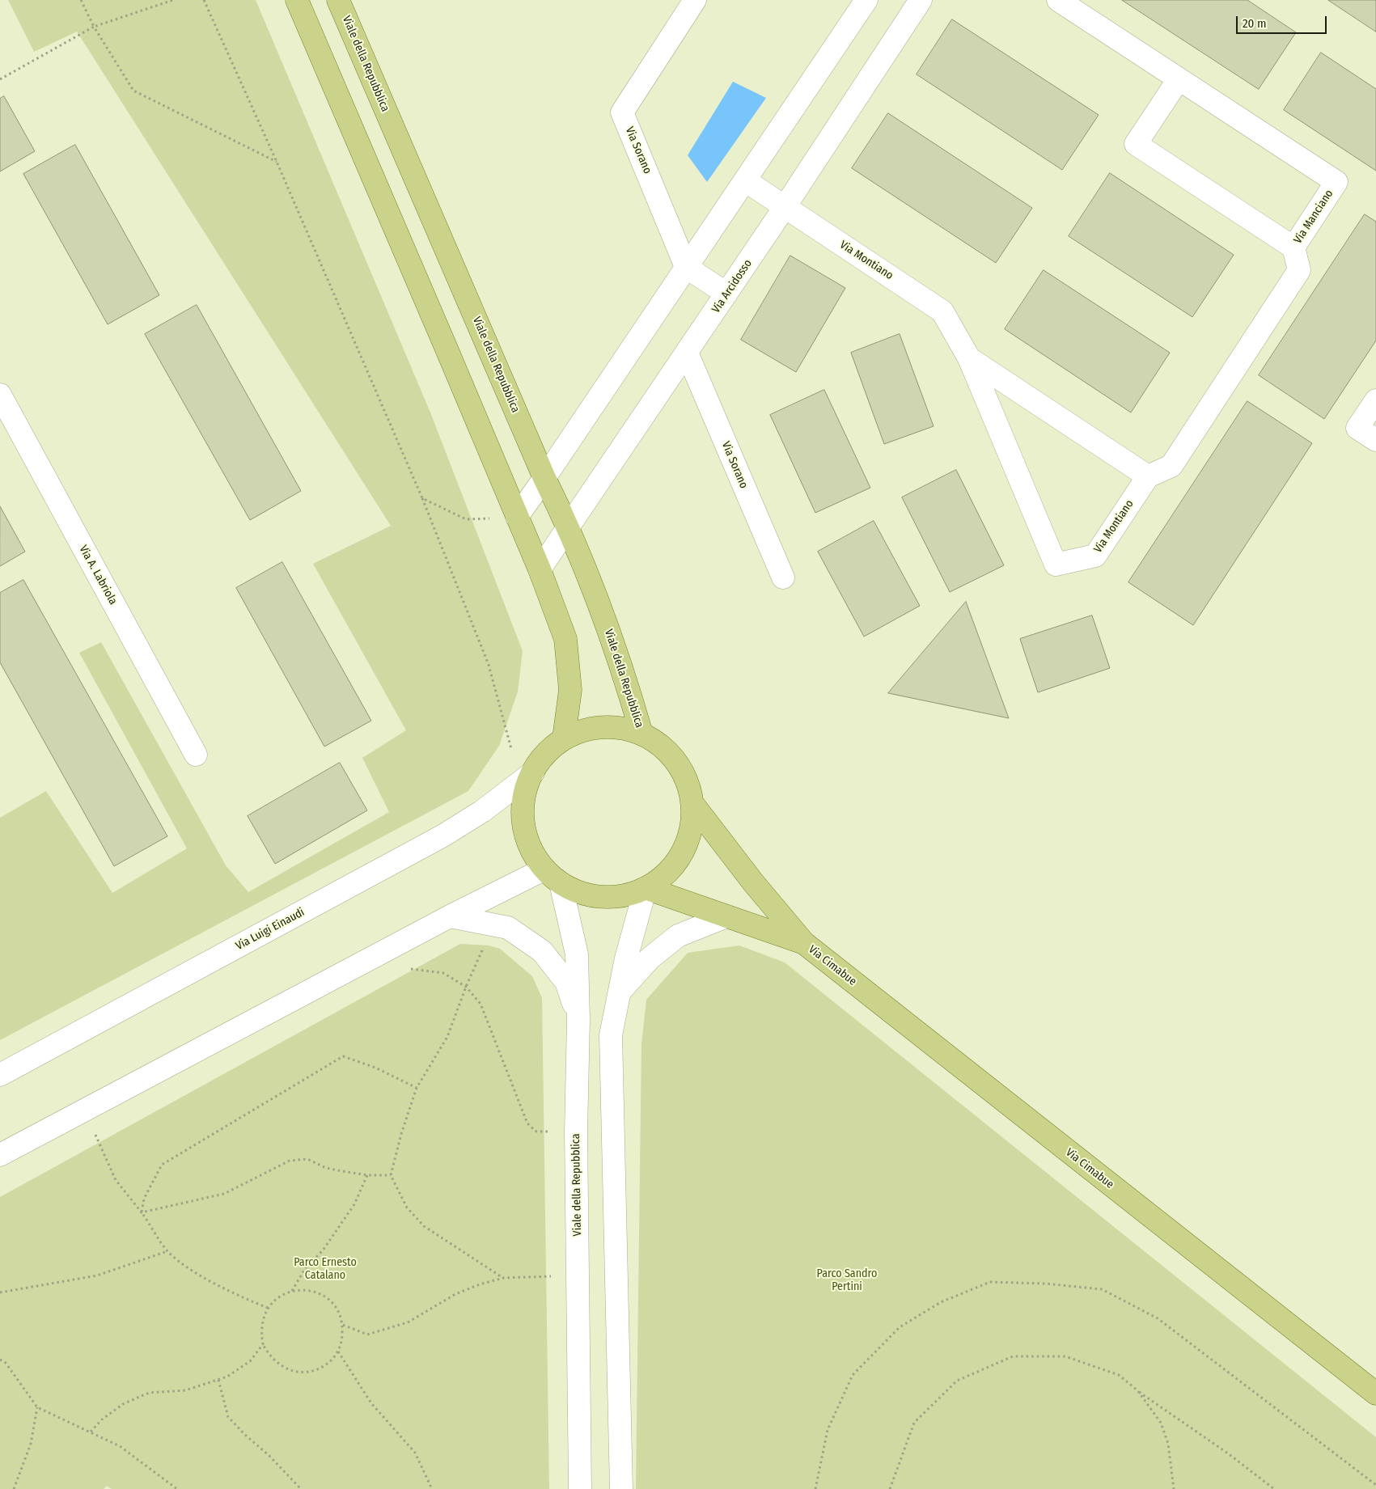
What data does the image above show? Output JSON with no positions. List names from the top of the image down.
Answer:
{
  "streets": {
    "main road": ["Viale della Repubblica", "Via Cimabue"],
    "street": [
      "Via Sorano",
      "Via Manciano",
      "Via Montiano",
      "Via Arcidosso",
      "Via A. Labriola",
      "Via Luigi Einaudi"
    ]
  },
  "crossings": [
    ["Viale della Repubblica", "Via Arcidosso"],
    ["Viale della Repubblica", "Via Luigi Einaudi"],
    ["Viale della Repubblica", "Via Cimabue"],
    ["Via Sorano", "Via Arcidosso"],
    ["Via Montiano", "Via Arcidosso"]
  ],
  "parks": ["Parco Ernesto Catalano", "Parco Sandro Pertini"],
  "scale_bar": "20 m"
}
